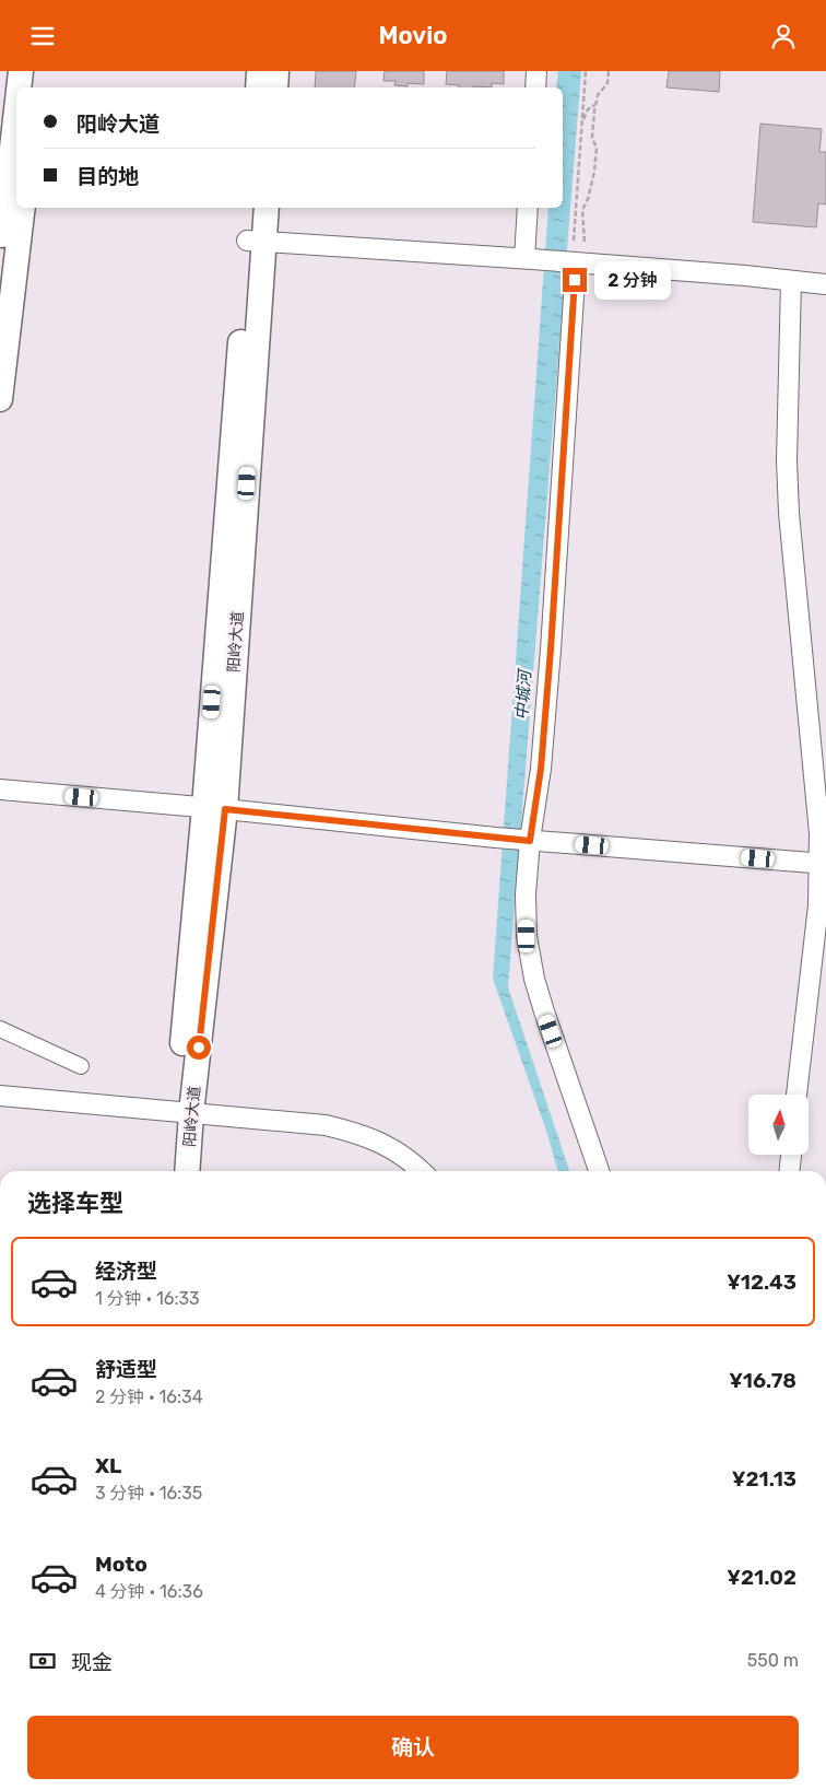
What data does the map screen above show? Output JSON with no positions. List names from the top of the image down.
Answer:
{
  "streets": {
    "main road": ["阳岭大道"]
  },
  "water": ["中城河"],
  "north": "top",
  "page": {
    "header": "Movio",
    "banner": ["阳岭大道", "目的地"],
    "bubble": "2 分钟",
    "heading": "选择车型",
    "list": [
      {
        "name": "经济型",
        "note": "1 分钟 · 16:33",
        "value": "¥12.43"
      },
      {
        "name": "舒适型",
        "note": "2 分钟 · 16:34",
        "value": "¥16.78"
      },
      {
        "name": "XL",
        "note": "3 分钟 · 16:35",
        "value": "¥21.13"
      },
      {
        "name": "Moto",
        "note": "4 分钟 · 16:36",
        "value": "¥21.02"
      }
    ],
    "pay": ["现金", "550 m"],
    "buttons": "确认"
  }
}
